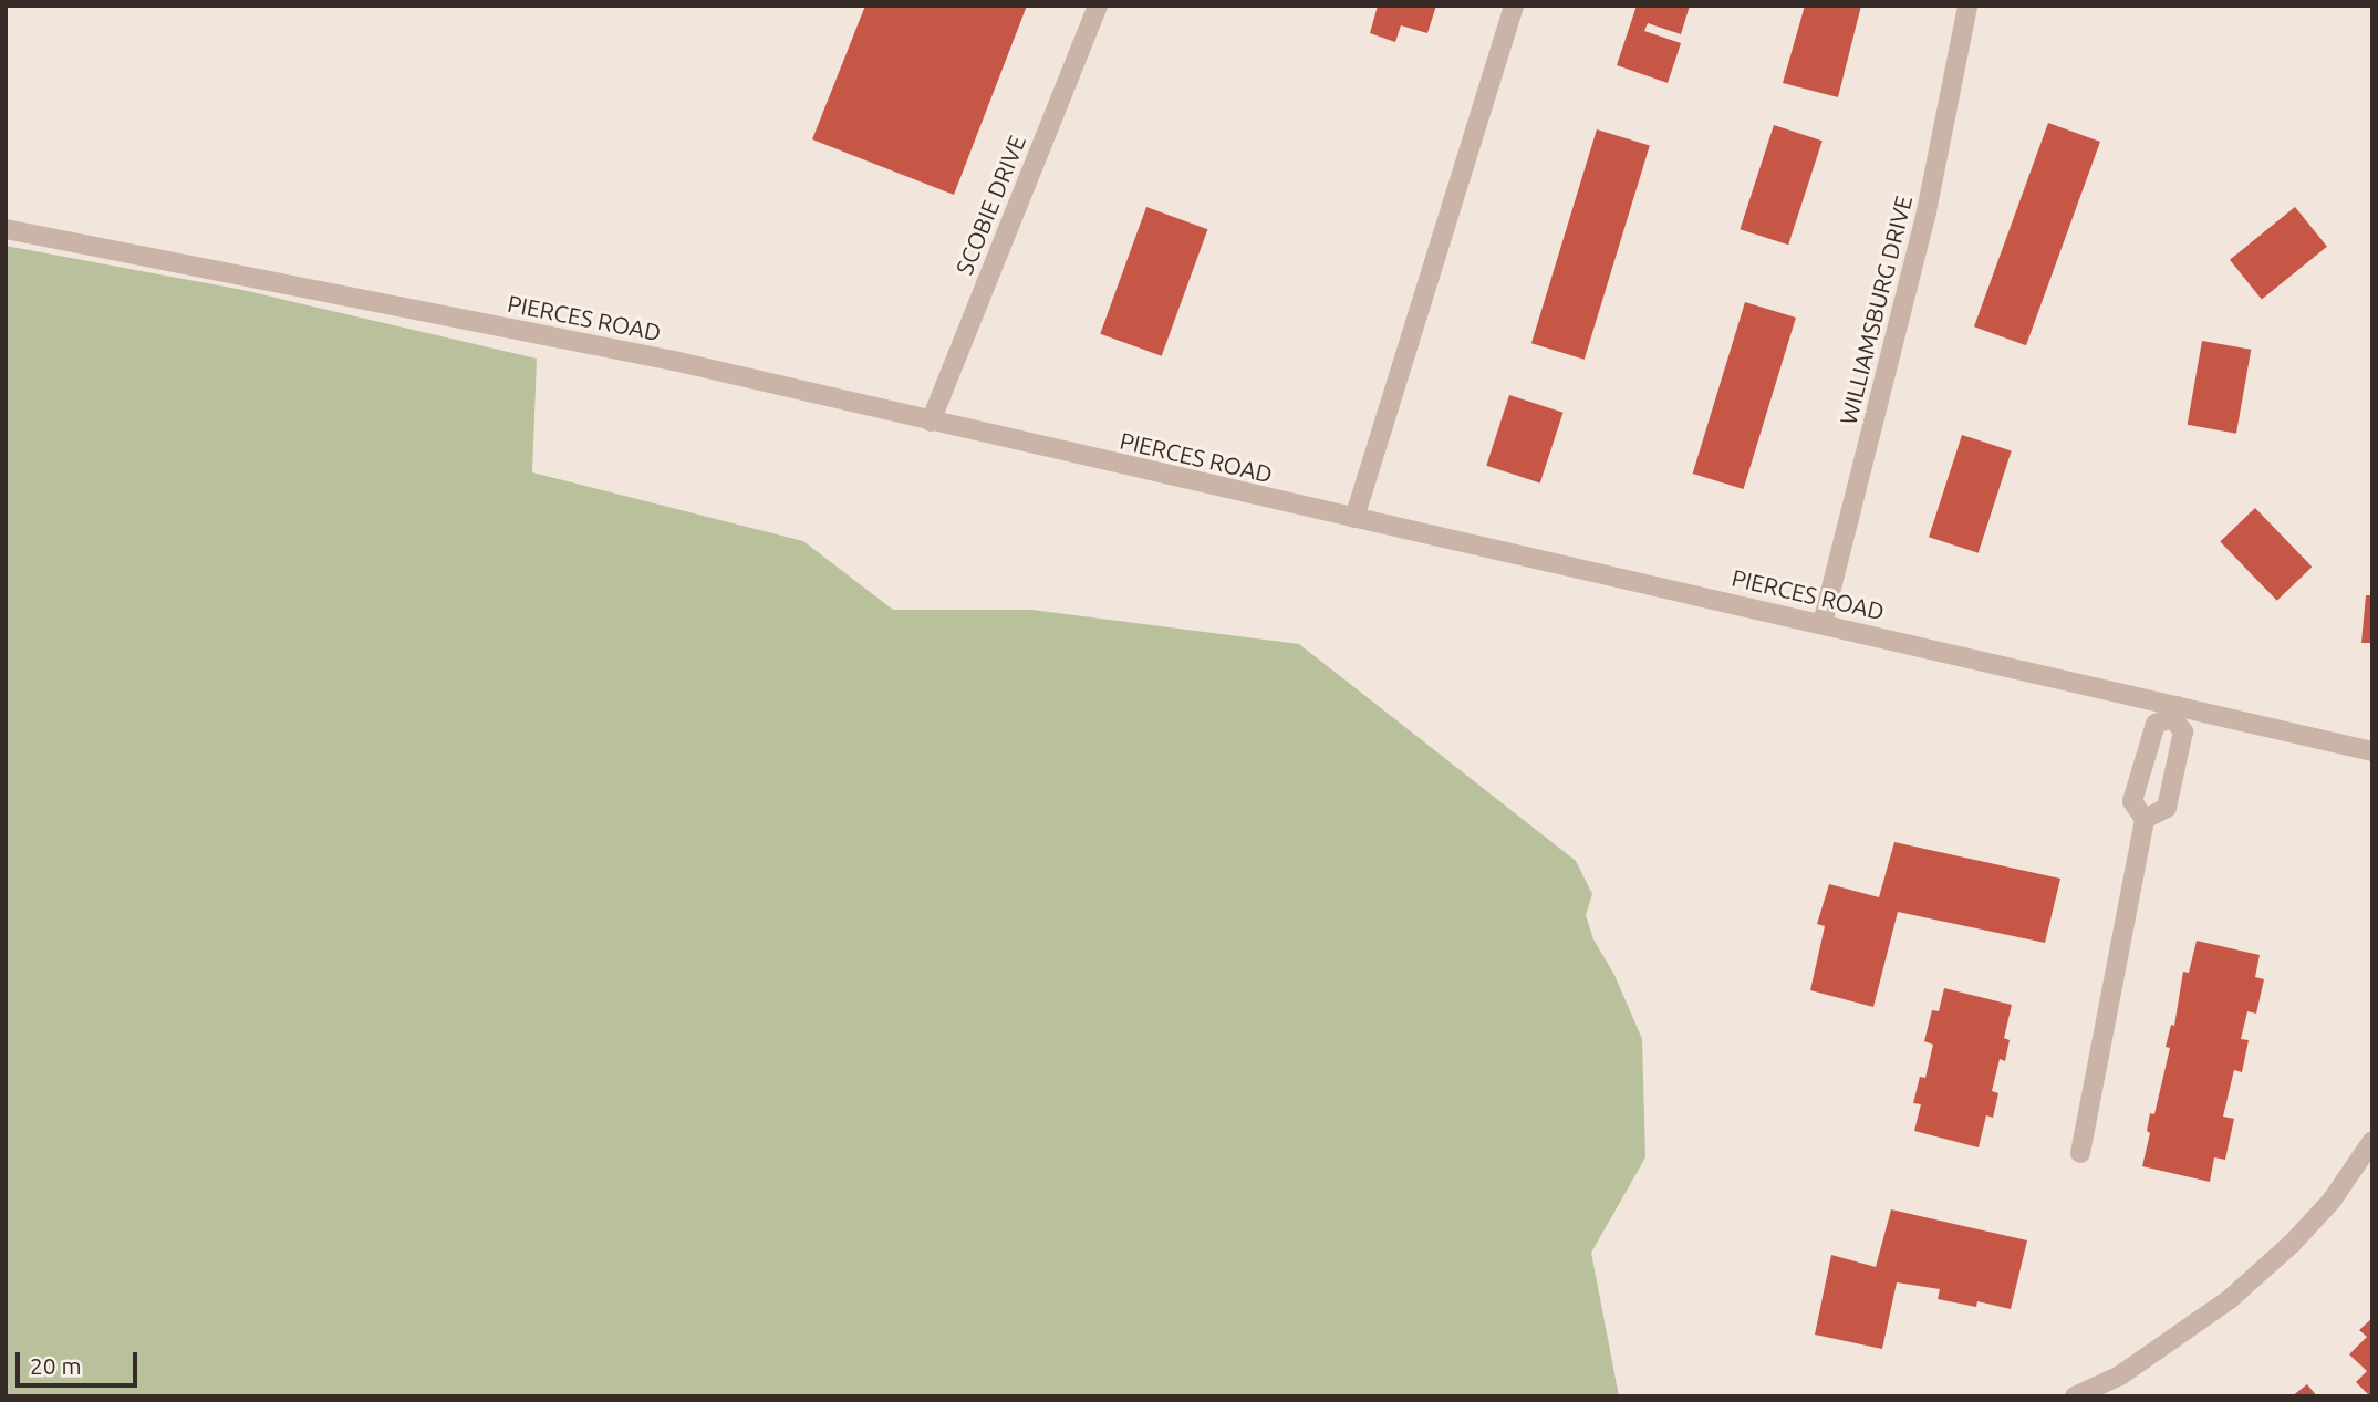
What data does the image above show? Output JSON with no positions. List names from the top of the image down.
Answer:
{
  "streets": {
    "street": ["SCOBIE DRIVE", "WILLIAMSBURG DRIVE", "PIERCES ROAD"]
  },
  "crossings": [
    ["SCOBIE DRIVE", "PIERCES ROAD"],
    ["WILLIAMSBURG DRIVE", "PIERCES ROAD"]
  ],
  "scale_bar": "20 m"
}
